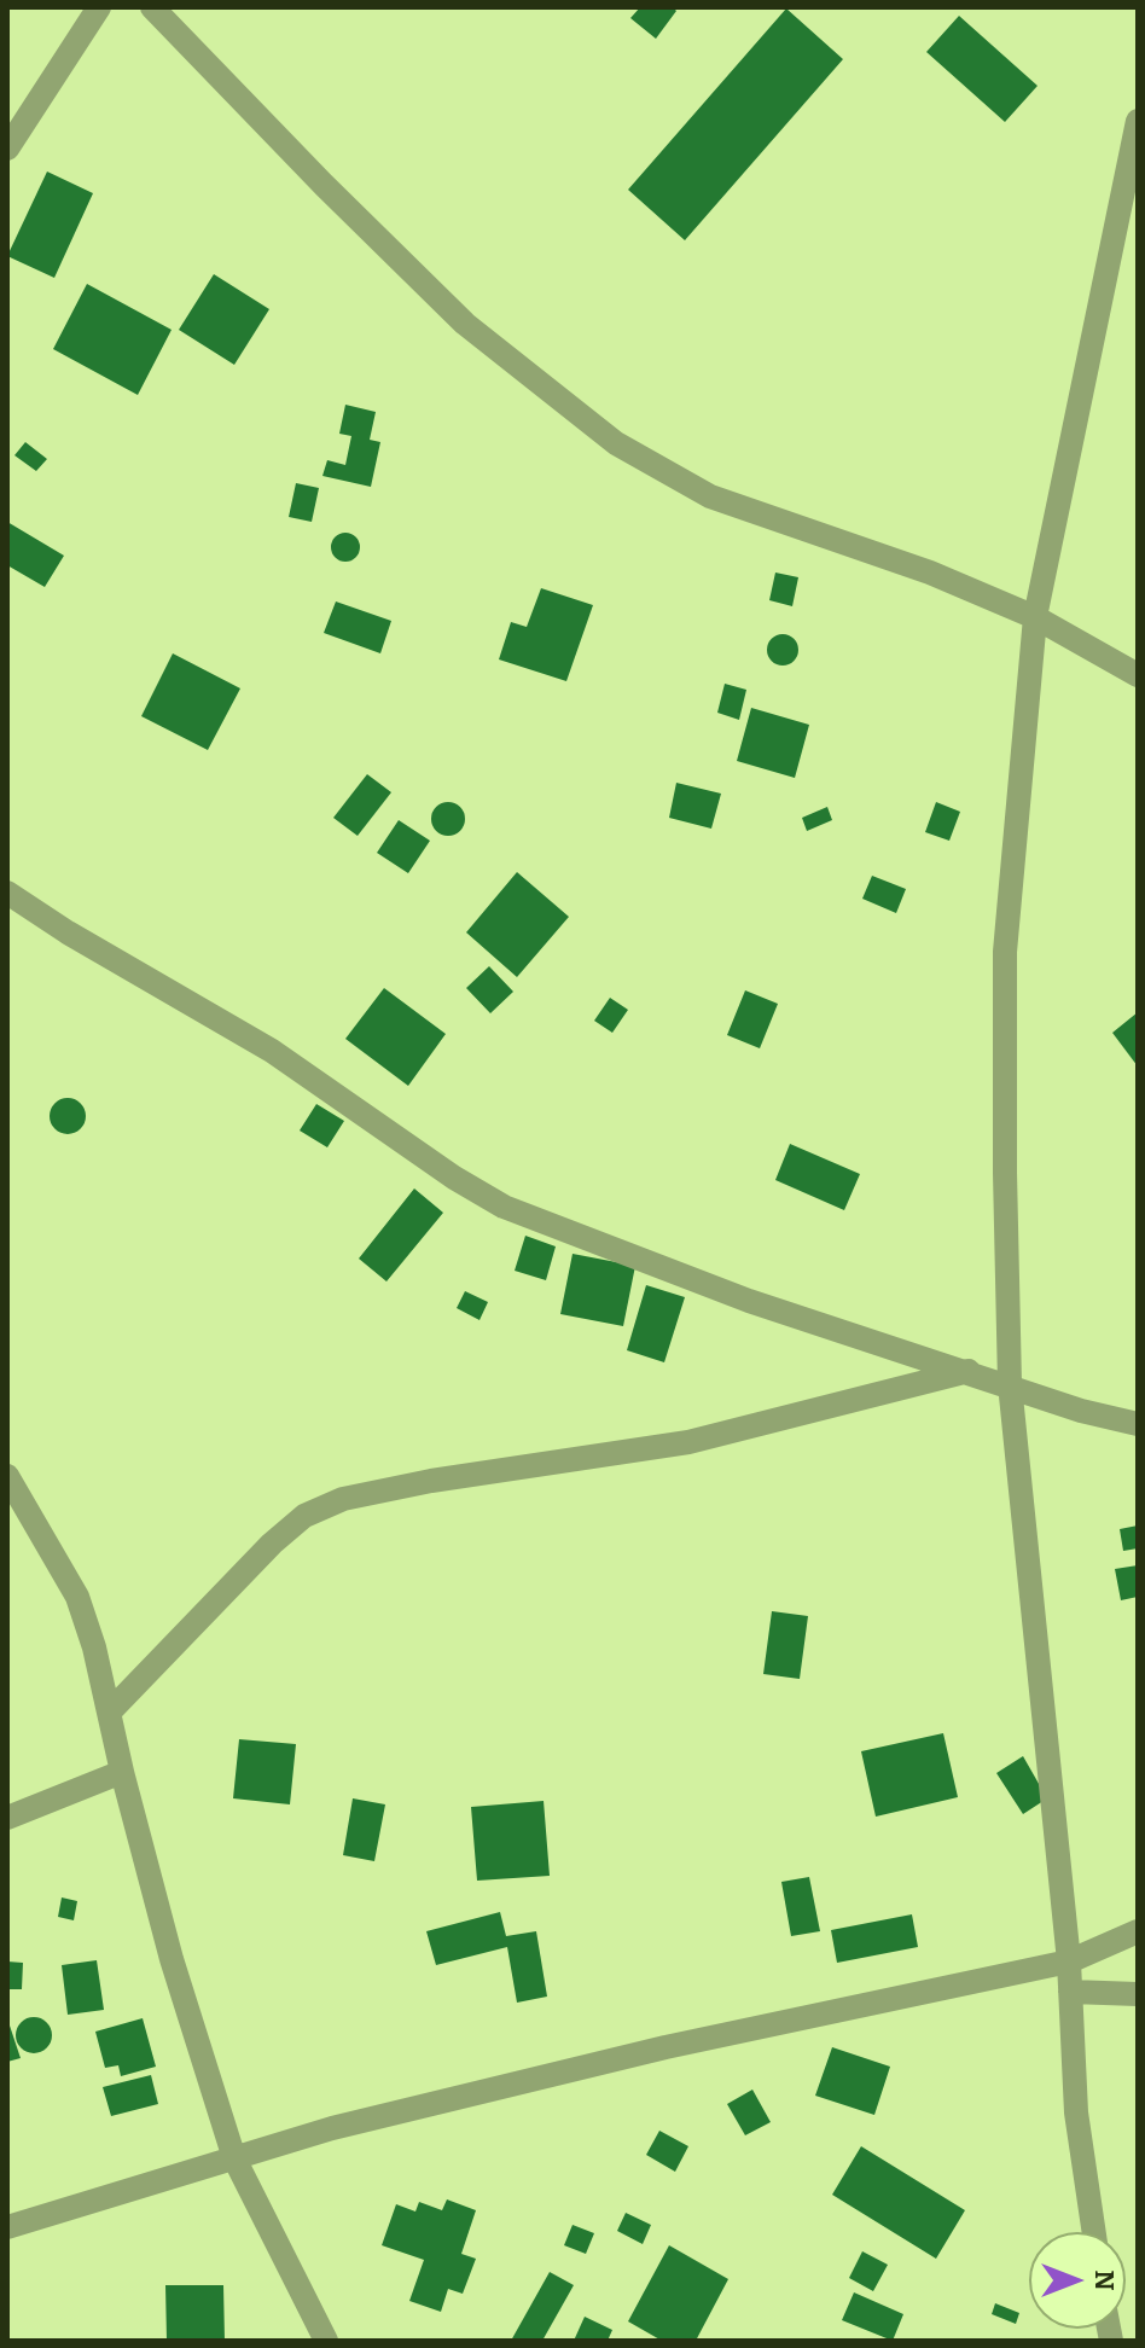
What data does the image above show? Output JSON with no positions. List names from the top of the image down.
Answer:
{
  "north": "right"
}
